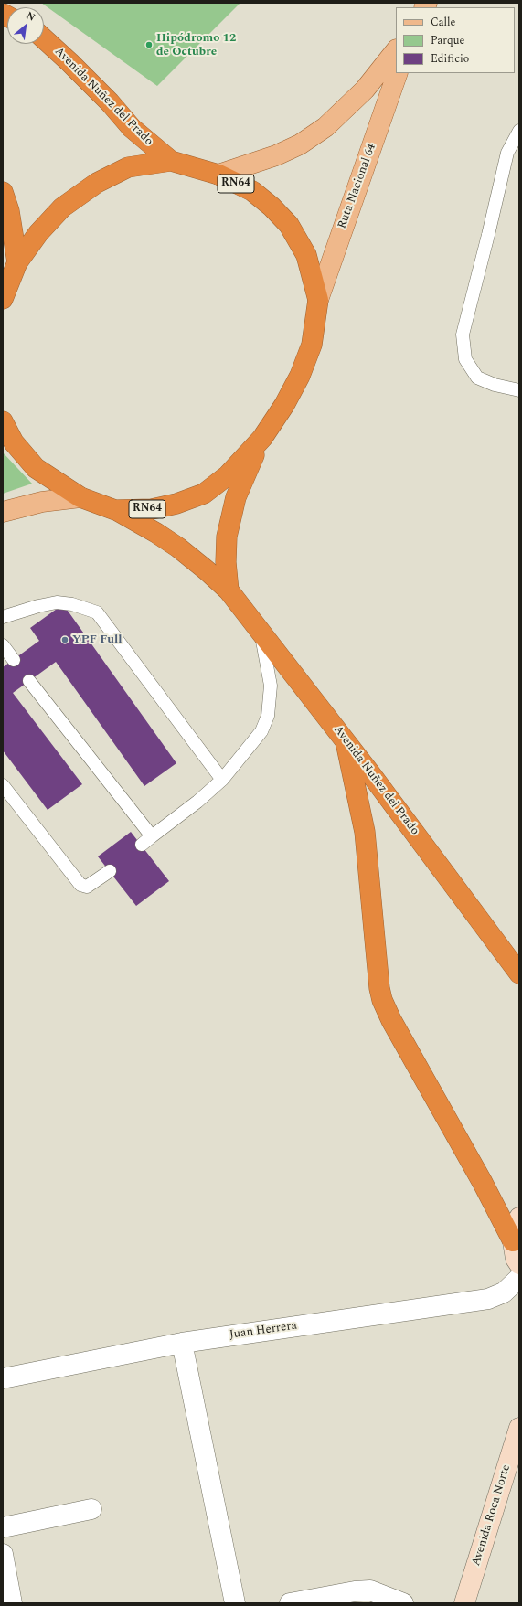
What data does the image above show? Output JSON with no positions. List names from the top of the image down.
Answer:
{
  "streets": {
    "highway": ["Avenida Nuñez del Prado", "RN64"],
    "main road": ["Ruta Nacional 64", "Avenida Roca Norte"],
    "street": ["Juan Herrera"]
  },
  "crossings": [
    ["Avenida Nuñez del Prado", "RN64"],
    ["RN64", "Ruta Nacional 64"]
  ],
  "places": ["Hipódromo 12 de Octubre", "YPF Full"],
  "legend": ["Calle", "Parque", "Edificio"],
  "north": "top right"
}
